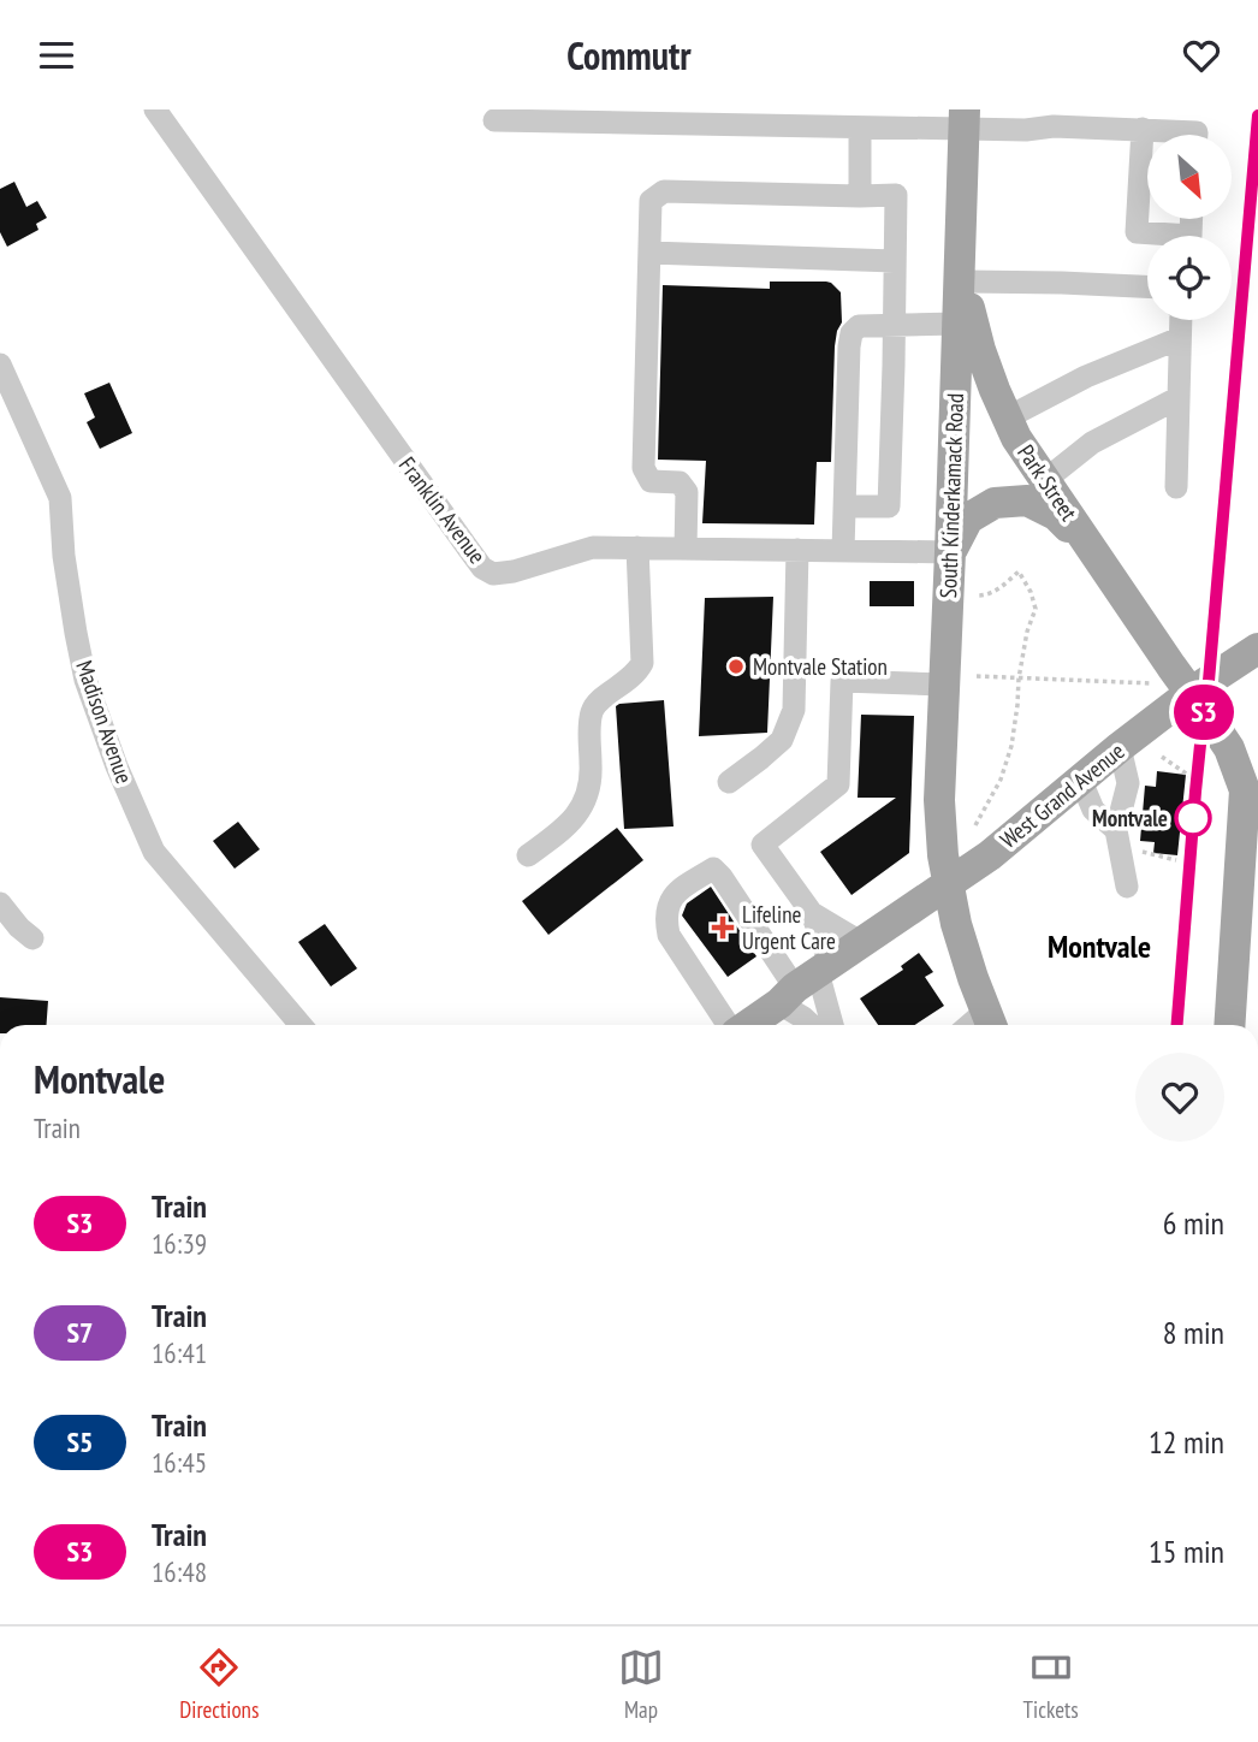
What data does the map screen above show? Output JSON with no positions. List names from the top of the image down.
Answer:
{
  "streets": {
    "main road": ["Park Street", "South Kinderkamack Road", "West Grand Avenue"],
    "street": ["Franklin Avenue", "Madison Avenue"]
  },
  "crossings": [
    ["Park Street", "South Kinderkamack Road"],
    ["Park Street", "West Grand Avenue"],
    ["South Kinderkamack Road", "Franklin Avenue"],
    ["South Kinderkamack Road", "West Grand Avenue"]
  ],
  "districts": ["Montvale"],
  "places": {
    "other": ["Montvale Station", "Montvale"],
    "health": ["Lifeline Urgent Care"]
  },
  "north": "bottom right",
  "page": {
    "header": "Commutr",
    "on_map": "S3",
    "heading": ["Montvale", "Train"],
    "list": [
      {
        "mark": "S3",
        "name": "Train",
        "note": "16:39",
        "value": "6 min"
      },
      {
        "mark": "S7",
        "name": "Train",
        "note": "16:41",
        "value": "8 min"
      },
      {
        "mark": "S5",
        "name": "Train",
        "note": "16:45",
        "value": "12 min"
      },
      {
        "mark": "S3",
        "name": "Train",
        "note": "16:48",
        "value": "15 min"
      }
    ],
    "tabs": ["Directions", "Map", "Tickets"]
  }
}
